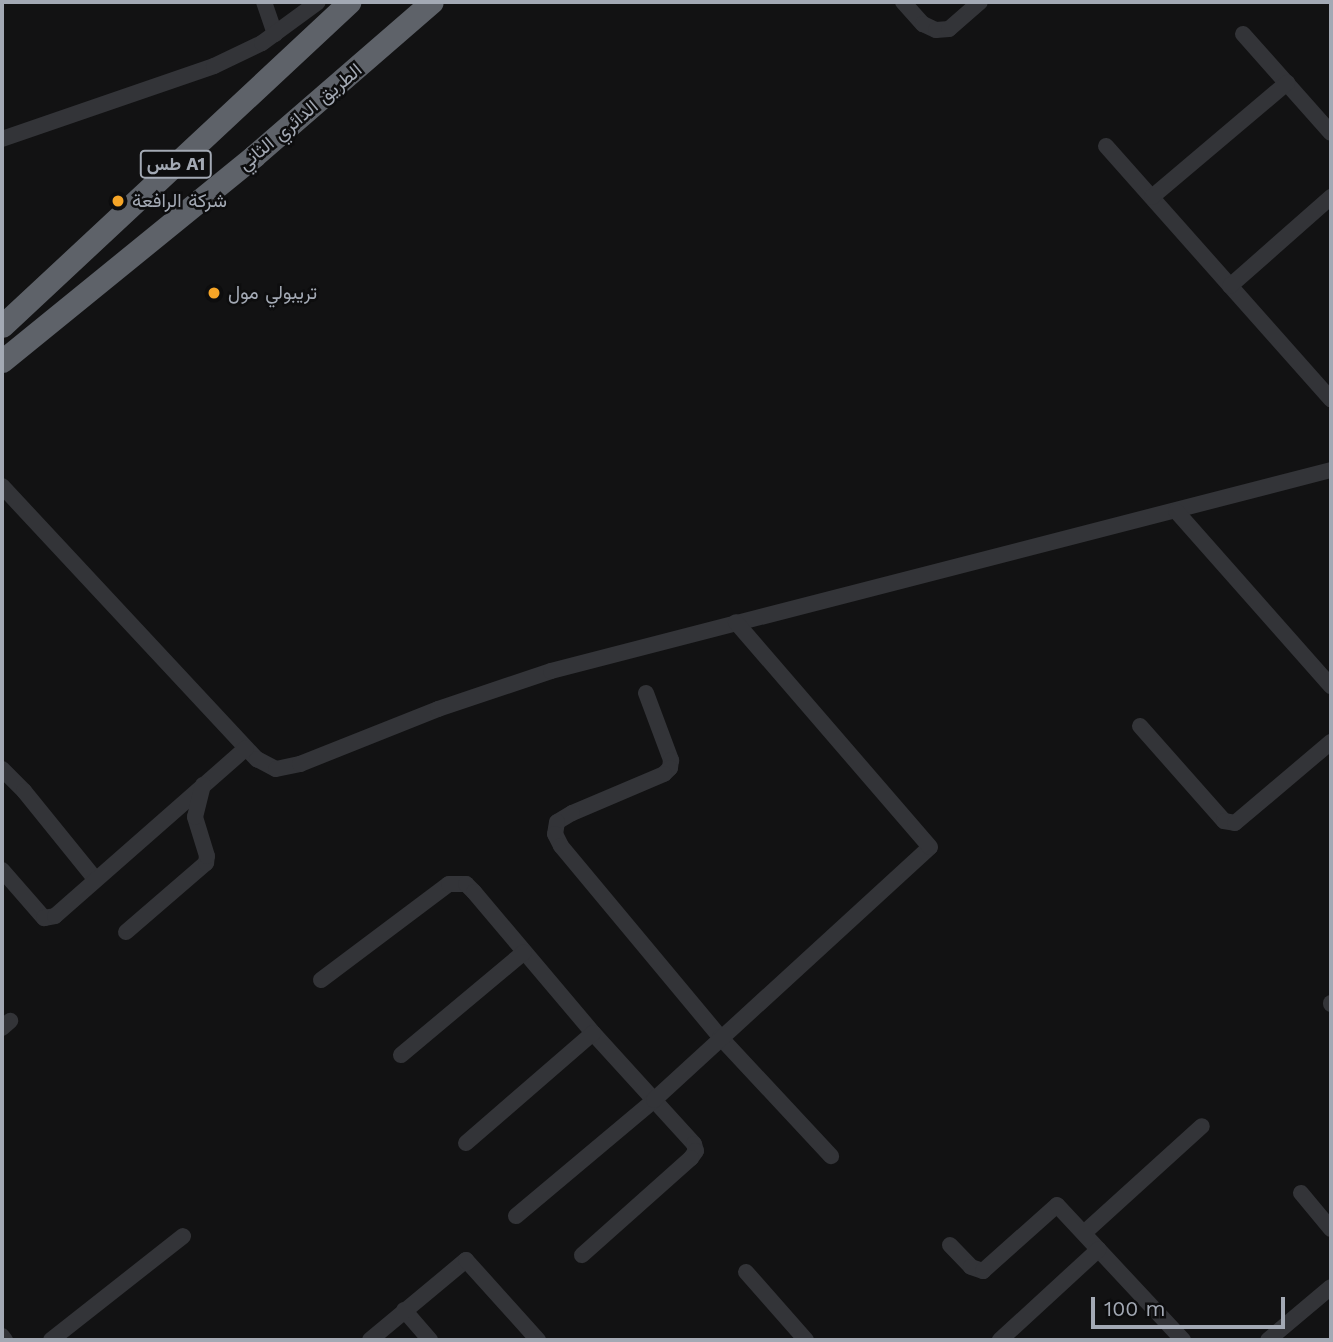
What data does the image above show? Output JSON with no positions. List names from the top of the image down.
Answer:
{
  "streets": {
    "highway": ["الطريق الدائري الثاني", "طس A1"]
  },
  "places": ["شركة الرافعة", "تريبولي مول"],
  "scale_bar": "100 m"
}
